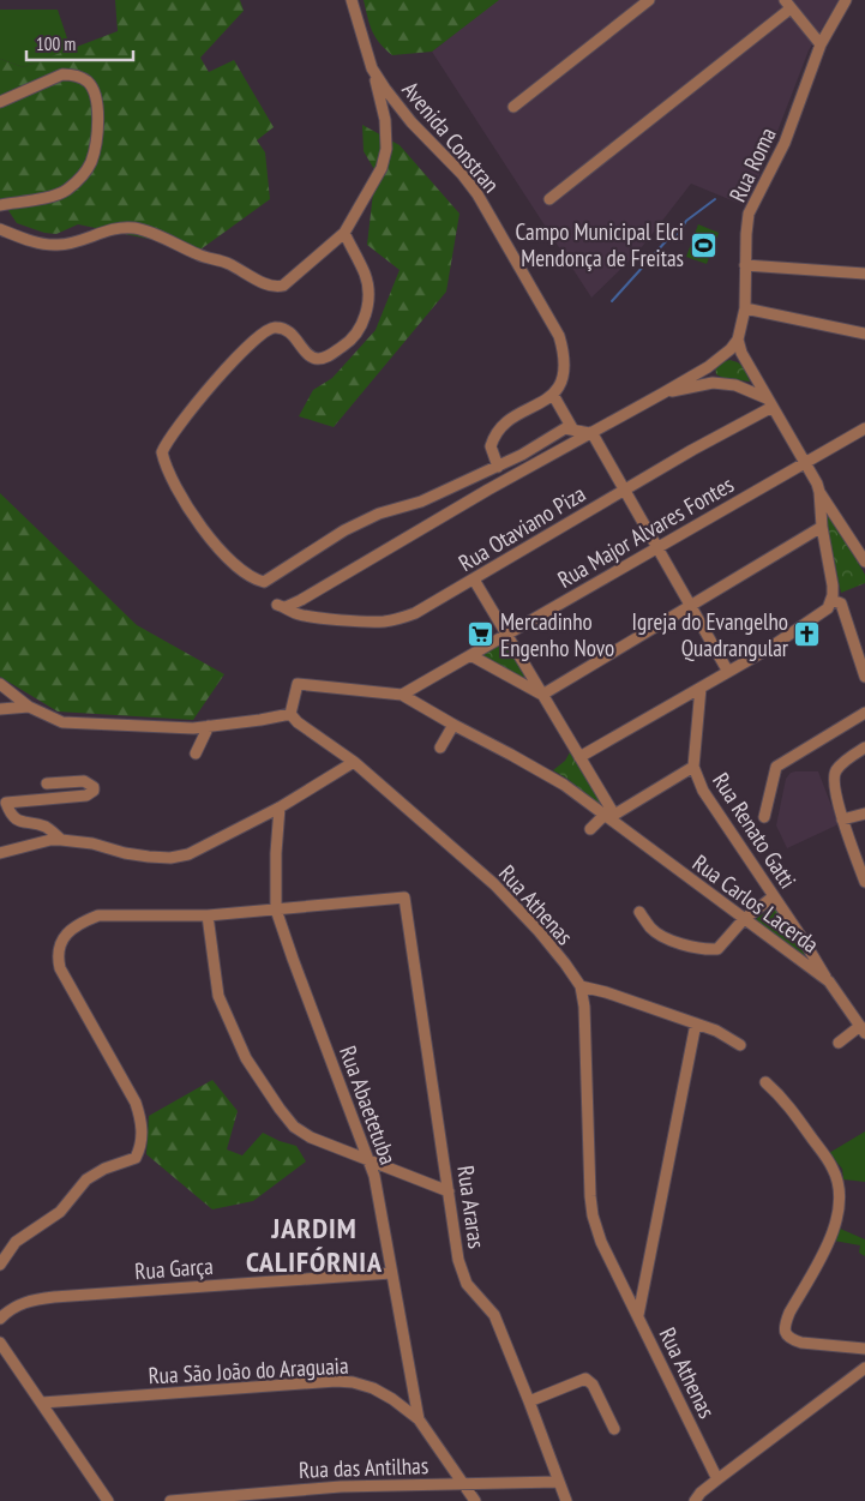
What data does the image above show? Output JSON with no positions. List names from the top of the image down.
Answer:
{
  "streets": {
    "street": [
      "Avenida Constran",
      "Rua Roma",
      "Rua Otaviano Piza",
      "Rua Major Alvares Fontes",
      "Rua Renato Gatti",
      "Rua Carlos Lacerda",
      "Rua Athenas",
      "Rua Abaetetuba",
      "Rua Araras",
      "Rua Garça",
      "Rua São João do Araguaia",
      "Rua das Antilhas"
    ]
  },
  "crossings": [
    ["Rua Major Alvares Fontes", "Rua Carlos Lacerda"],
    ["Rua Renato Gatti", "Rua Carlos Lacerda"],
    ["Rua Abaetetuba", "Rua Araras"],
    ["Rua Abaetetuba", "Rua Garça"],
    ["Rua Abaetetuba", "Rua São João do Araguaia"],
    ["Rua Araras", "Rua das Antilhas"],
    ["Rua São João do Araguaia", "Rua das Antilhas"]
  ],
  "districts": ["JARDIM CALIFÓRNIA"],
  "places": {
    "sports": ["Campo Municipal Elci Mendonça de Freitas"],
    "supermarket": ["Mercadinho Engenho Novo"],
    "church": ["Igreja do Evangelho Quadrangular"]
  },
  "scale_bar": "100 m"
}
